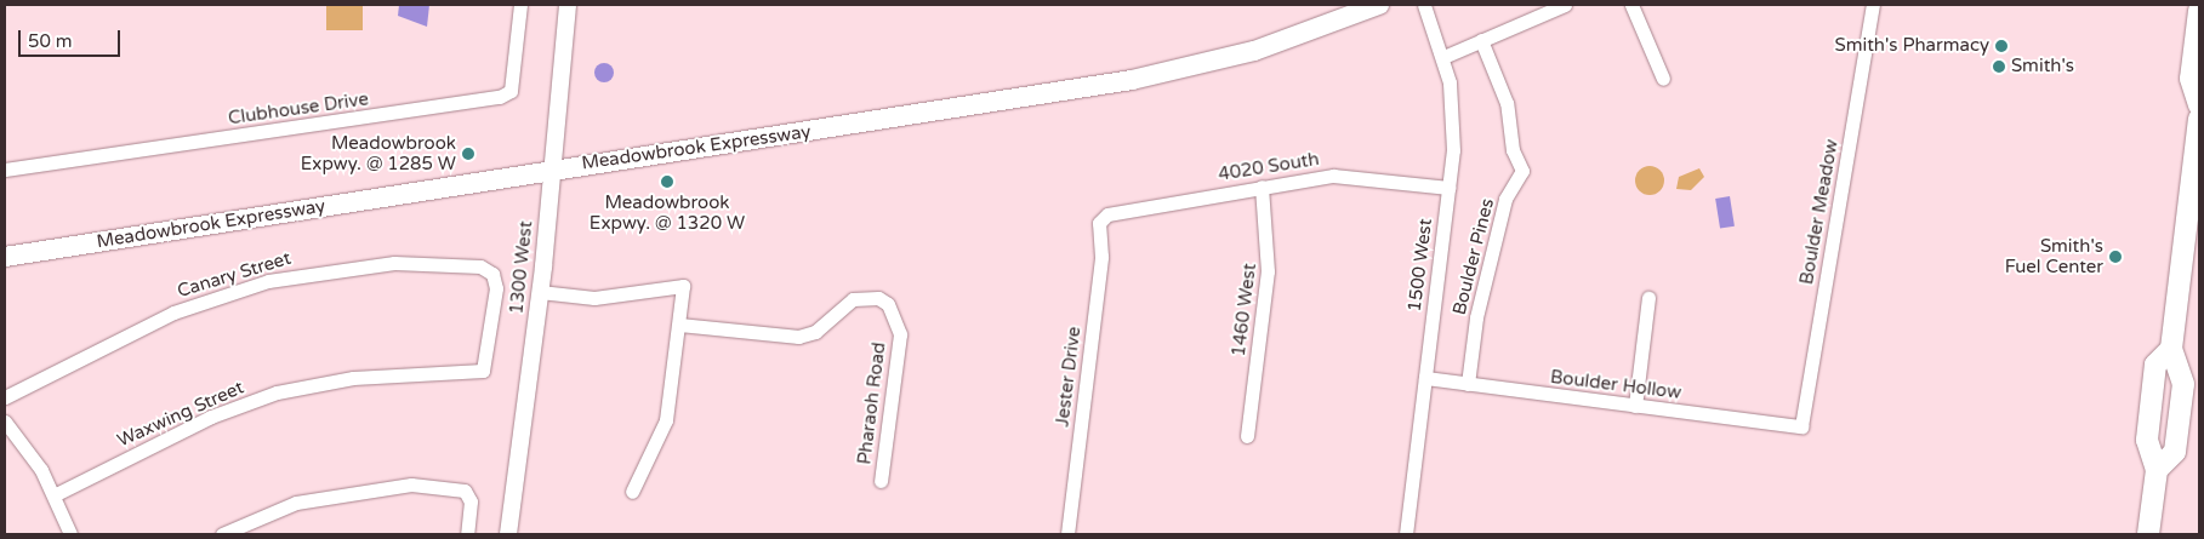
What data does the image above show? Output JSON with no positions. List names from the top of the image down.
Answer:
{
  "streets": {
    "main road": ["Meadowbrook Expressway"],
    "street": [
      "Clubhouse Drive",
      "4020 South",
      "Boulder Meadow",
      "Boulder Pines",
      "1500 West",
      "1300 West",
      "Canary Street",
      "1460 West",
      "Jester Drive",
      "Boulder Hollow",
      "Pharaoh Road",
      "Waxwing Street"
    ]
  },
  "crossings": [
    ["Meadowbrook Expressway", "1300 West"],
    ["4020 South", "1500 West"],
    ["4020 South", "1460 West"],
    ["4020 South", "Jester Drive"],
    ["Boulder Meadow", "Boulder Hollow"],
    ["Boulder Pines", "Boulder Hollow"],
    ["1500 West", "Boulder Hollow"],
    ["Canary Street", "Waxwing Street"]
  ],
  "places": [
    "Smith's Pharmacy",
    "Smith's",
    "Meadowbrook Expwy. @ 1285 W",
    "Meadowbrook Expwy. @ 1320 W",
    "Smith's Fuel Center"
  ],
  "scale_bar": "50 m"
}
